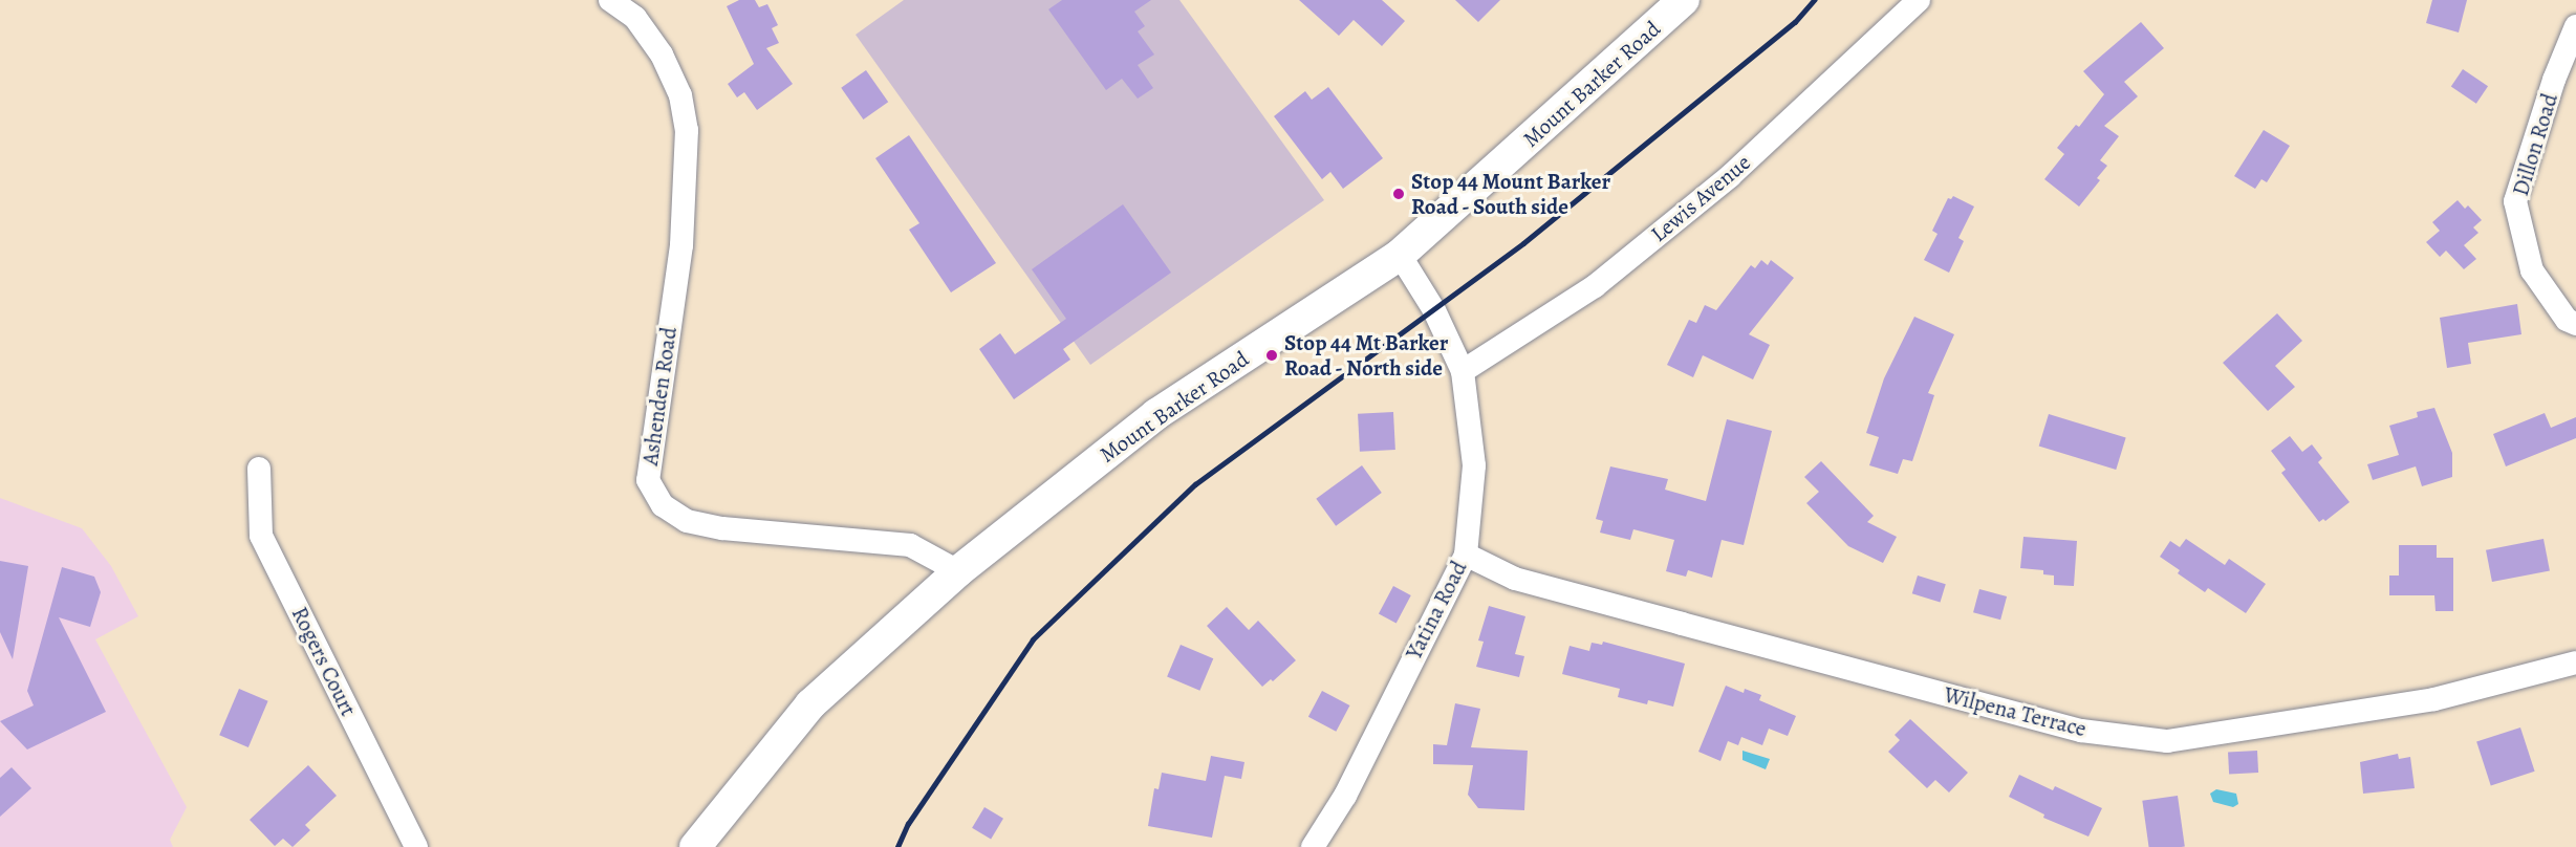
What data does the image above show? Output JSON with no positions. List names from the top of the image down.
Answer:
{
  "streets": {
    "main road": ["Mount Barker Road"],
    "street": [
      "Dillon Road",
      "Lewis Avenue",
      "Ashenden Road",
      "Yatina Road",
      "Rogers Court",
      "Wilpena Terrace"
    ]
  },
  "crossings": [
    ["Mount Barker Road", "Ashenden Road"],
    ["Mount Barker Road", "Yatina Road"],
    ["Lewis Avenue", "Yatina Road"],
    ["Yatina Road", "Wilpena Terrace"]
  ],
  "places": ["Stop 44 Mount Barker Road - South side", "Stop 44 Mt Barker Road - North side"]
}
